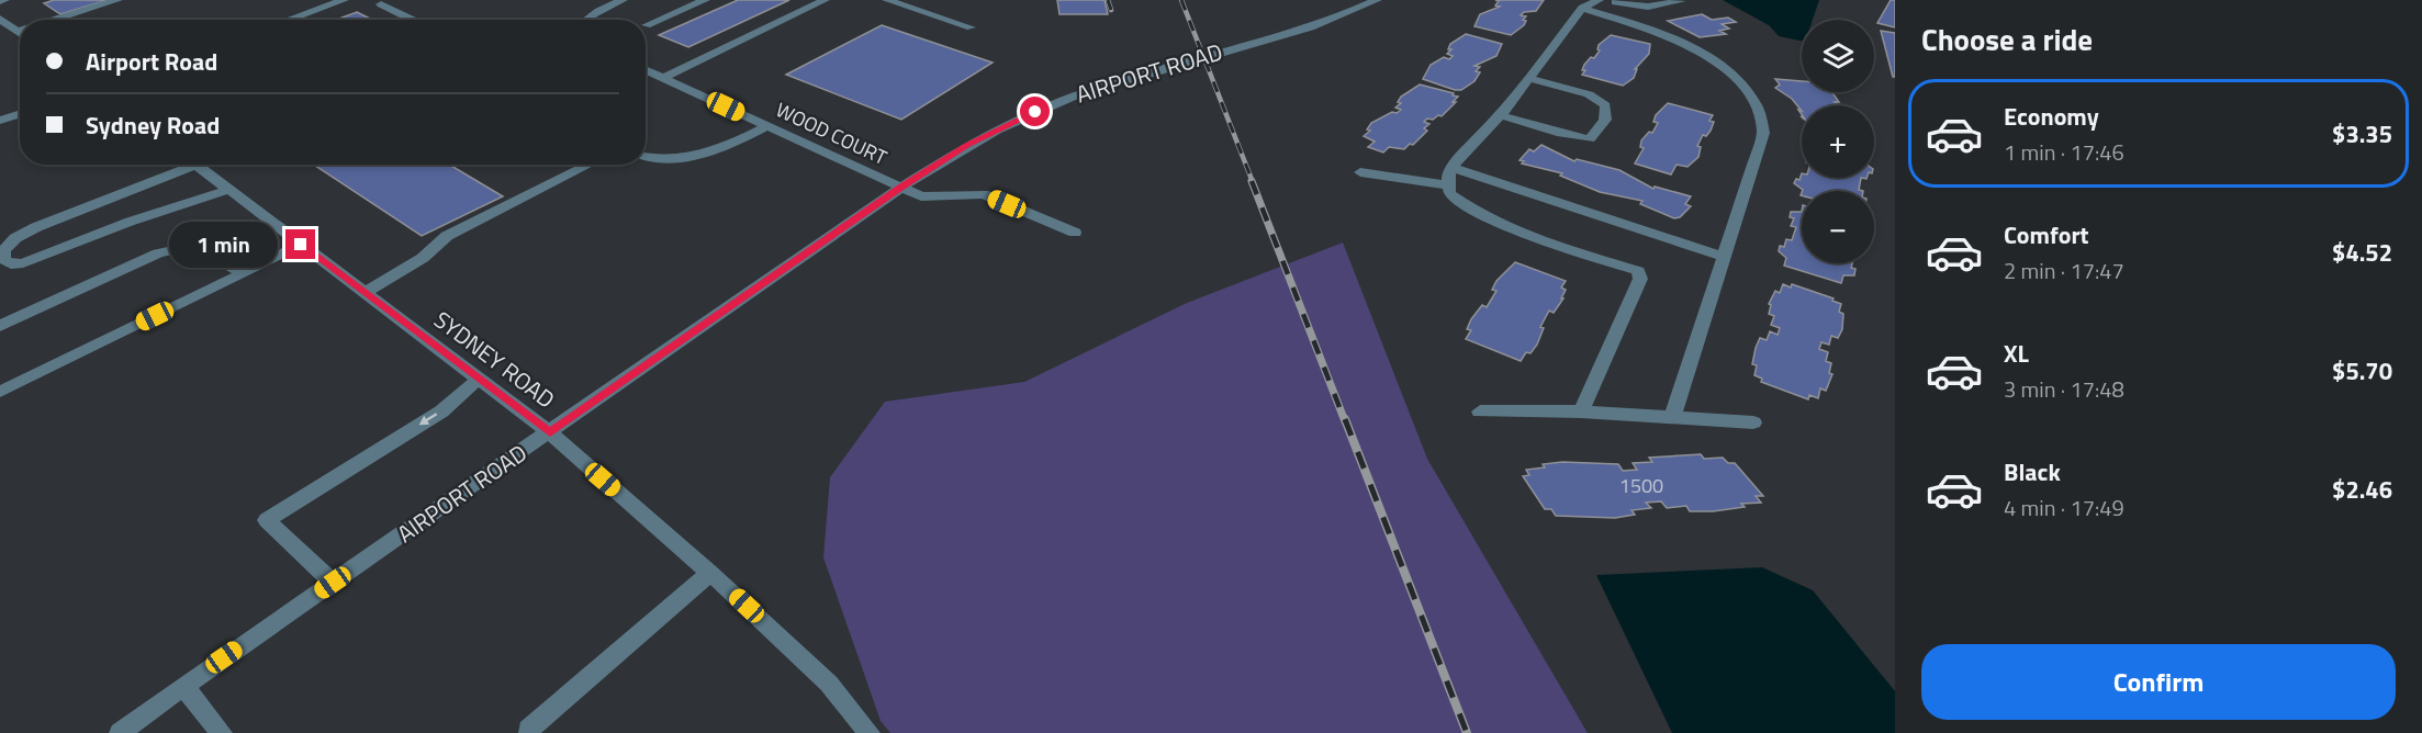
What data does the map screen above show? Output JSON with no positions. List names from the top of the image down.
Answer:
{
  "streets": {
    "street": ["AIRPORT ROAD", "WOOD COURT", "SYDNEY ROAD"]
  },
  "crossings": [
    ["AIRPORT ROAD", "WOOD COURT"],
    ["AIRPORT ROAD", "SYDNEY ROAD"]
  ],
  "house_numbers": ["1500"],
  "page": {
    "heading": "Choose a ride",
    "map_buttons": ["+", "−"],
    "banner": ["Airport Road", "Sydney Road"],
    "list": [
      {
        "name": "Economy",
        "note": "1 min · 17:46",
        "value": "$3.35"
      },
      {
        "name": "Comfort",
        "note": "2 min · 17:47",
        "value": "$4.52"
      },
      {
        "name": "XL",
        "note": "3 min · 17:48",
        "value": "$5.70"
      },
      {
        "name": "Black",
        "note": "4 min · 17:49",
        "value": "$2.46"
      }
    ],
    "bubble": "1 min",
    "buttons": "Confirm"
  }
}
